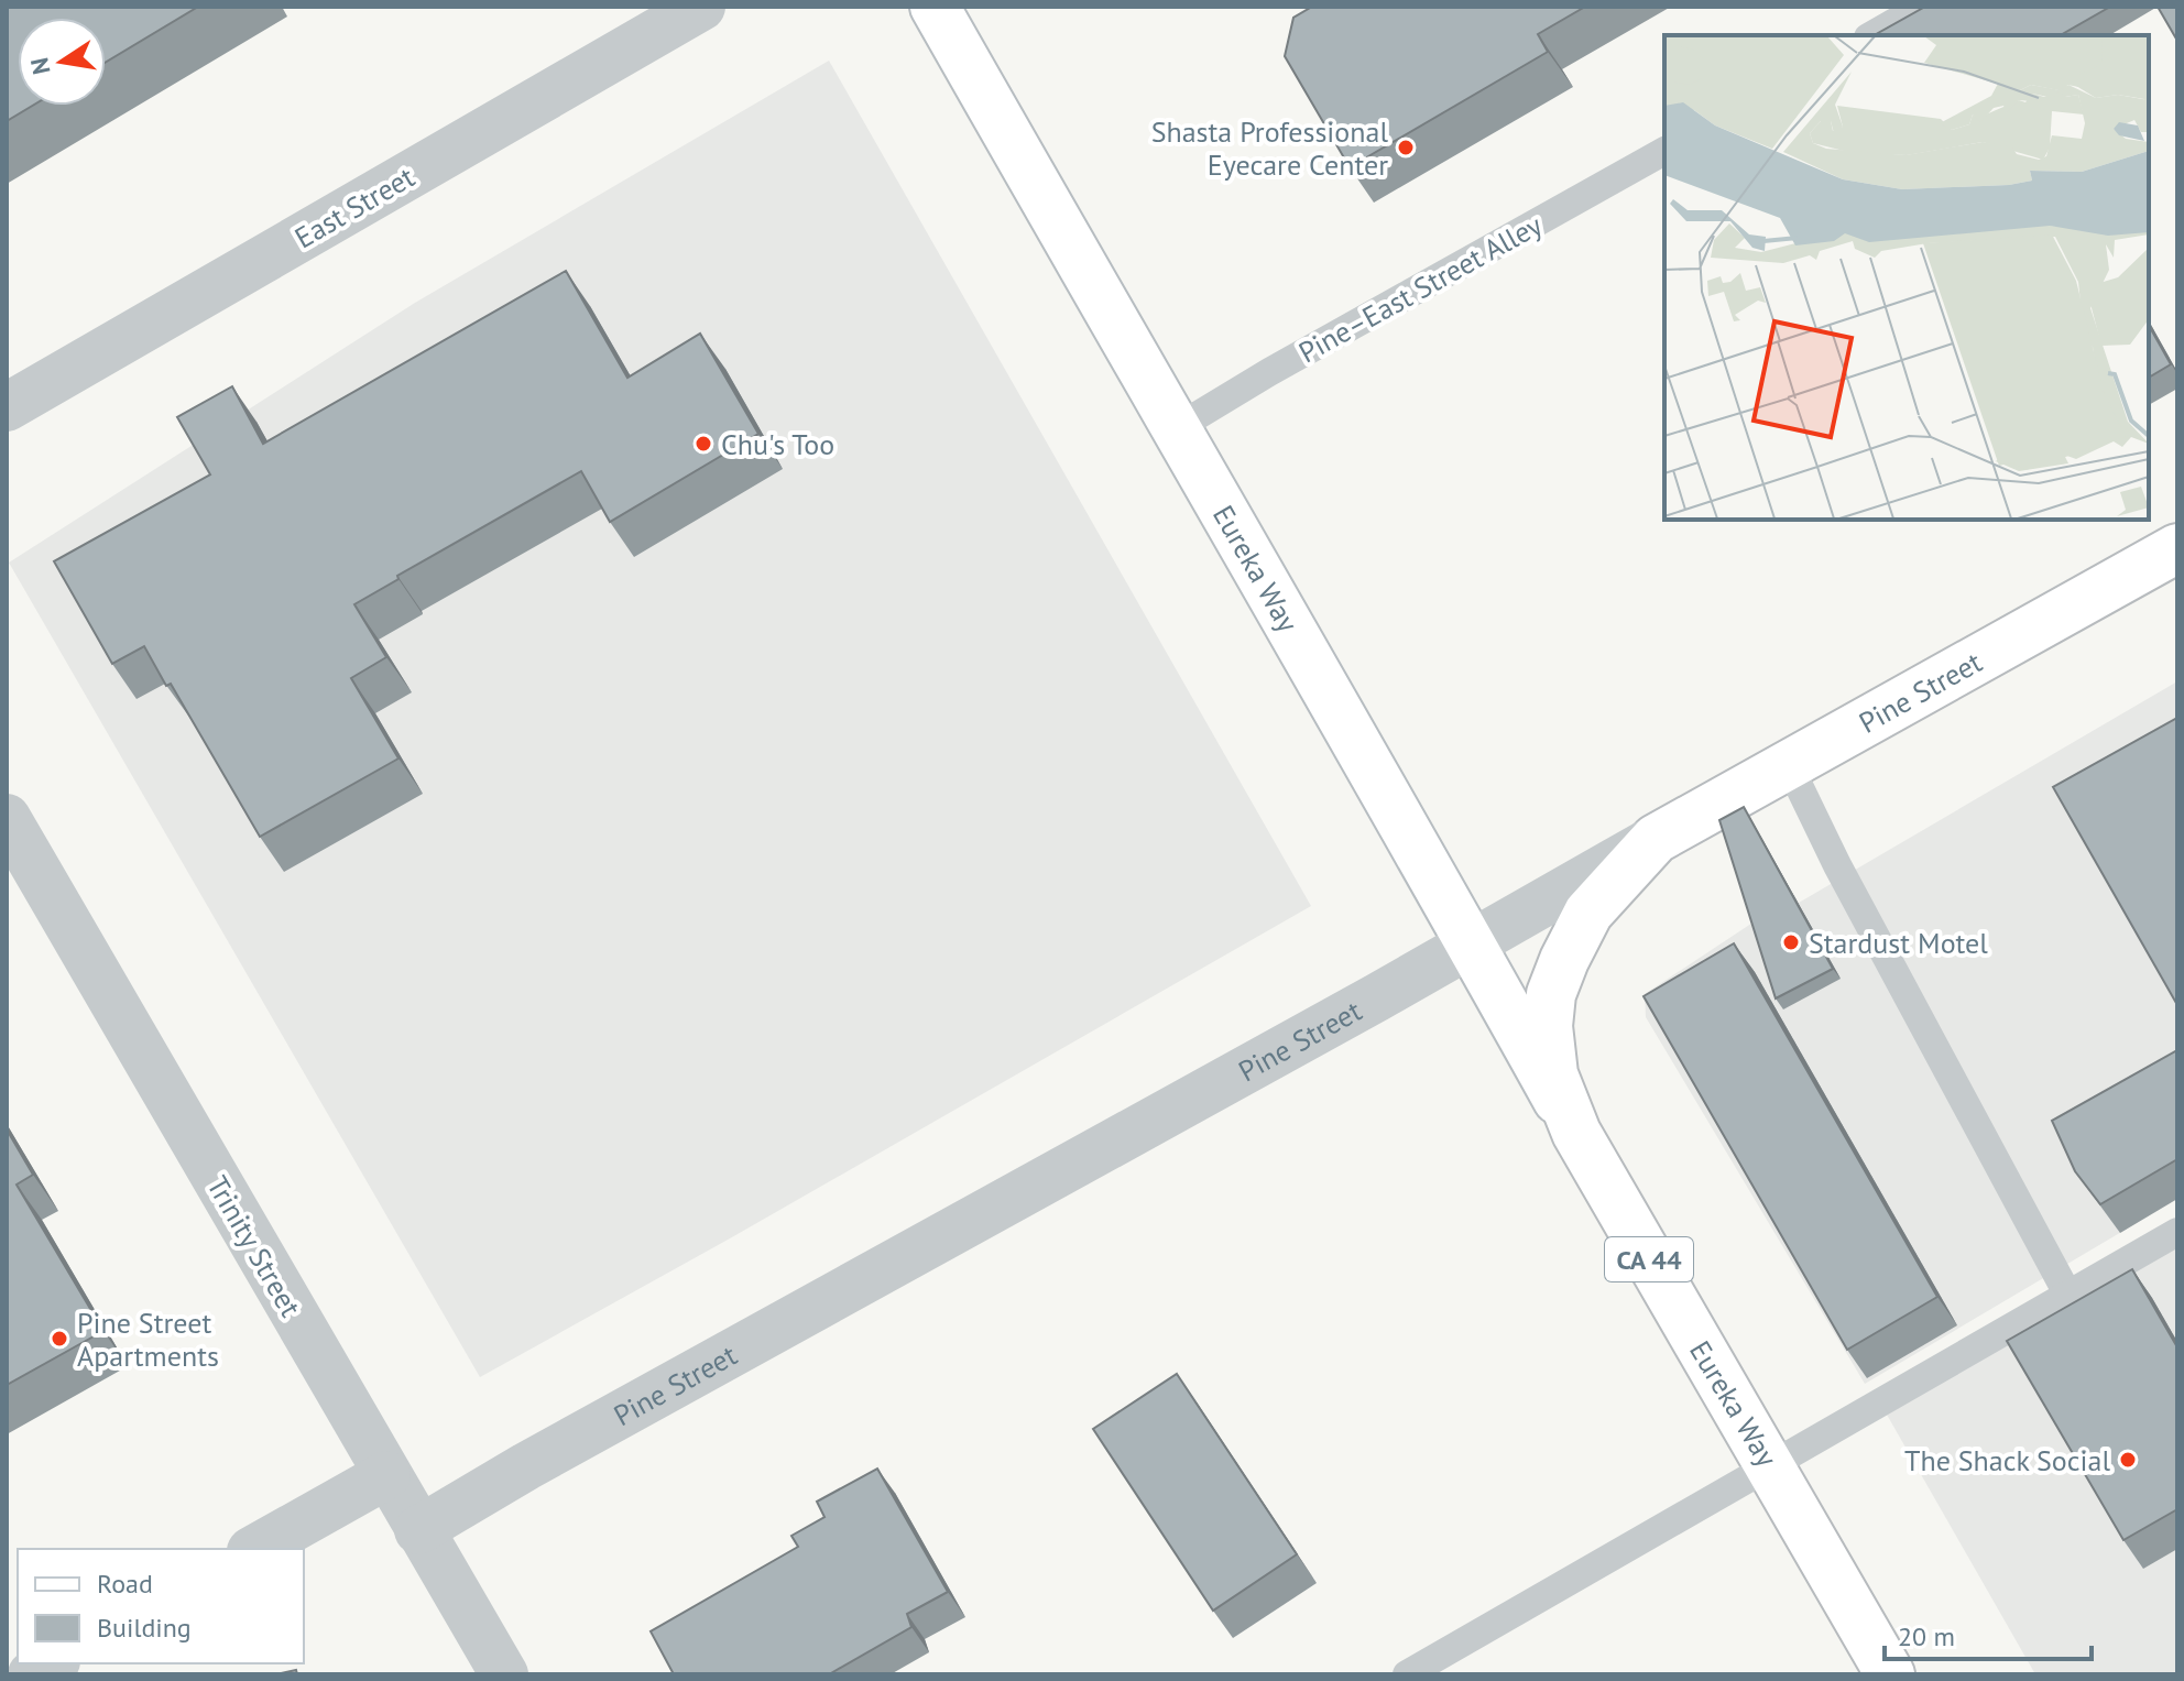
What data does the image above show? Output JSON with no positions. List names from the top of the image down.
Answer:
{
  "streets": {
    "main road": ["Eureka Way", "Pine Street", "CA 44"],
    "street": ["East Street", "Trinity Street"],
    "lane": ["Pine–East Street Alley"]
  },
  "crossings": [
    ["Pine–East Street Alley", "Eureka Way"],
    ["Eureka Way", "Pine Street"],
    ["Pine Street", "Trinity Street"]
  ],
  "places": [
    "Shasta Professional Eyecare Center",
    "Chu's Too",
    "Stardust Motel",
    "Pine Street Apartments",
    "The Shack Social"
  ],
  "legend": ["Road", "Building"],
  "scale_bar": "20 m",
  "north": "left"
}
